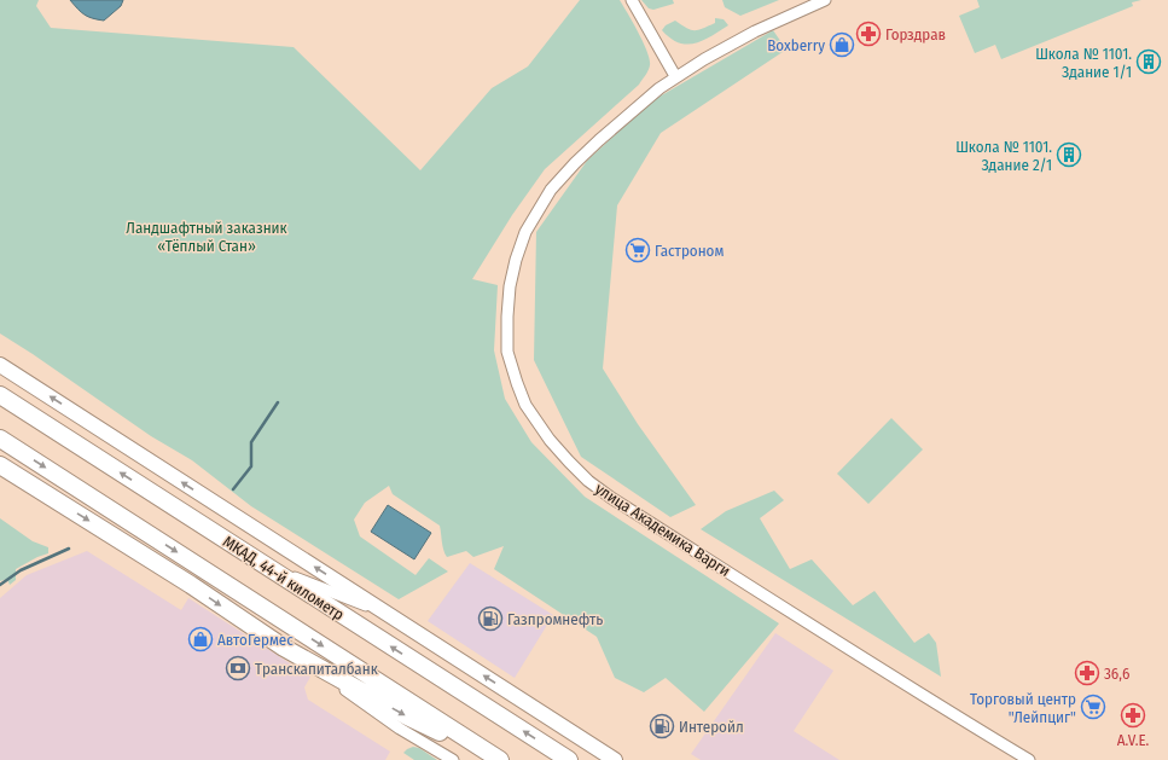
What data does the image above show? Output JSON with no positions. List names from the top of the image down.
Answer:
{
  "streets": {
    "highway": ["МКАД, 44-й километр"],
    "street": ["улица Академика Варги"]
  },
  "parks": ["Ландшафтный заказник «Тёплый Стан»"],
  "places": {
    "pharmacy": ["Горздрав", "36,6", "A.V.E."],
    "shop": ["Boxberry", "АвтоГермес"],
    "building": ["Школа № 1101. Здание 1/1", "Школа № 1101. Здание 2/1"],
    "supermarket": ["Гастроном", "Торговый центр \"Лейпциг\""],
    "fuel station": ["Газпромнефть", "Интеройл"],
    "bank": ["Транскапиталбанк"]
  }
}
